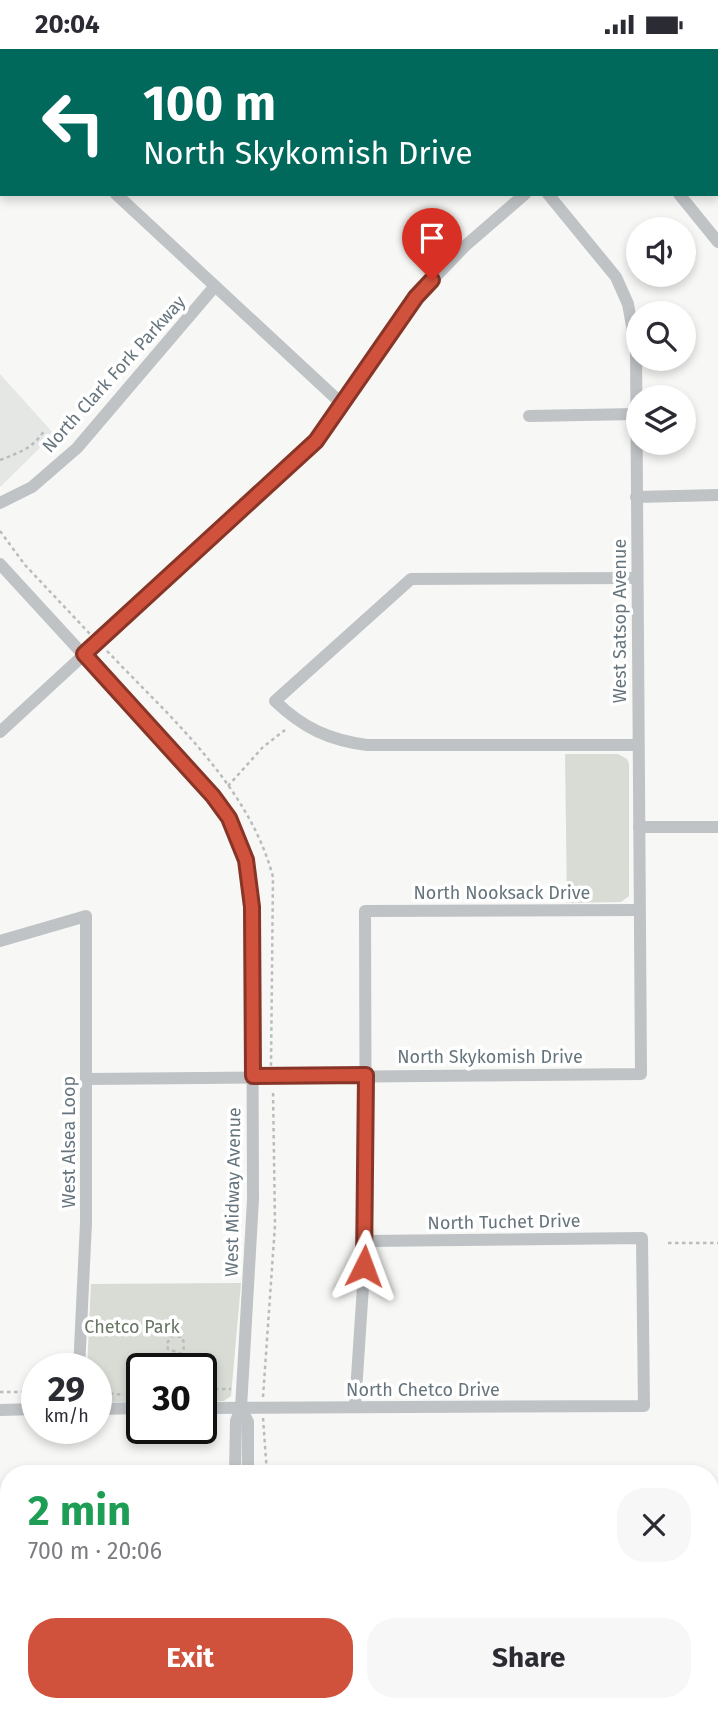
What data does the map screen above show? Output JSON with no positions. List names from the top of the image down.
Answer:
{
  "streets": {
    "street": [
      "North Clark Fork Parkway",
      "West Satsop Avenue",
      "North Nooksack Drive",
      "North Skykomish Drive",
      "West Alsea Loop",
      "West Midway Avenue",
      "North Tuchet Drive",
      "North Chetco Drive"
    ]
  },
  "crossings": [
    ["West Satsop Avenue", "North Nooksack Drive"],
    ["West Satsop Avenue", "North Skykomish Drive"],
    ["North Nooksack Drive", "North Skykomish Drive"],
    ["North Skykomish Drive", "West Alsea Loop"],
    ["North Skykomish Drive", "West Midway Avenue"],
    ["West Midway Avenue", "North Chetco Drive"],
    ["North Tuchet Drive", "North Chetco Drive"]
  ],
  "parks": ["Chetco Park"],
  "page": {
    "status": "20:04",
    "turn": ["100 m", "North Skykomish Drive"],
    "speed": "29 km/h",
    "limit": "30",
    "heading": ["2 min", "700 m · 20:06"],
    "buttons": ["Exit", "Share"]
  }
}
